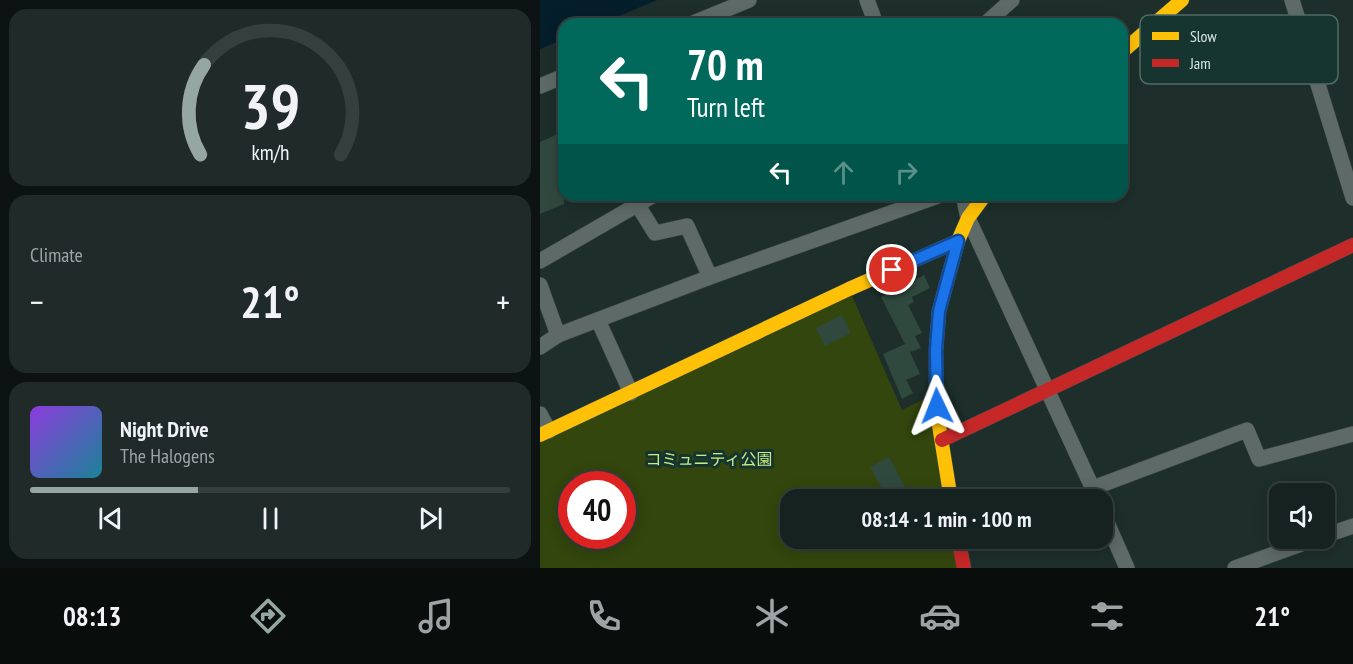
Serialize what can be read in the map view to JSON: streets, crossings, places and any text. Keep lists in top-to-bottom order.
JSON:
{
  "parks": ["コミュニティ公園"],
  "legend": ["Slow", "Jam"],
  "page": {
    "turn": ["70 m", "Turn left"],
    "tile": "Climate",
    "heat": ["−", "21°", "+"],
    "song": ["Night Drive", "The Halogens"],
    "limit": "40",
    "trip": "08:14 · 1 min · 100 m",
    "tabs": ["08:13", "21°"],
    "gauge": ["39", "km/h"]
  }
}
